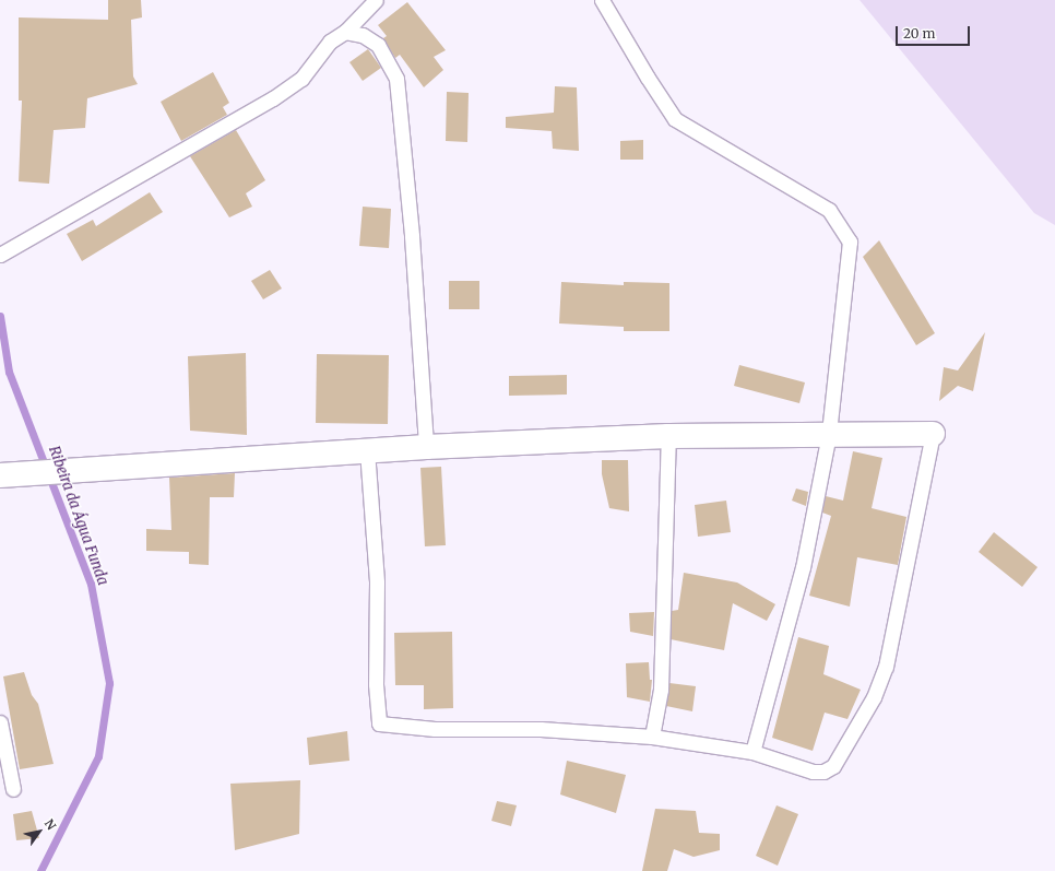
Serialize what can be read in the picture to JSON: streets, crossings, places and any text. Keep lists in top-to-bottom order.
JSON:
{
  "water": ["Ribeira da Água Funda"],
  "scale_bar": "20 m",
  "north": "top right"
}
